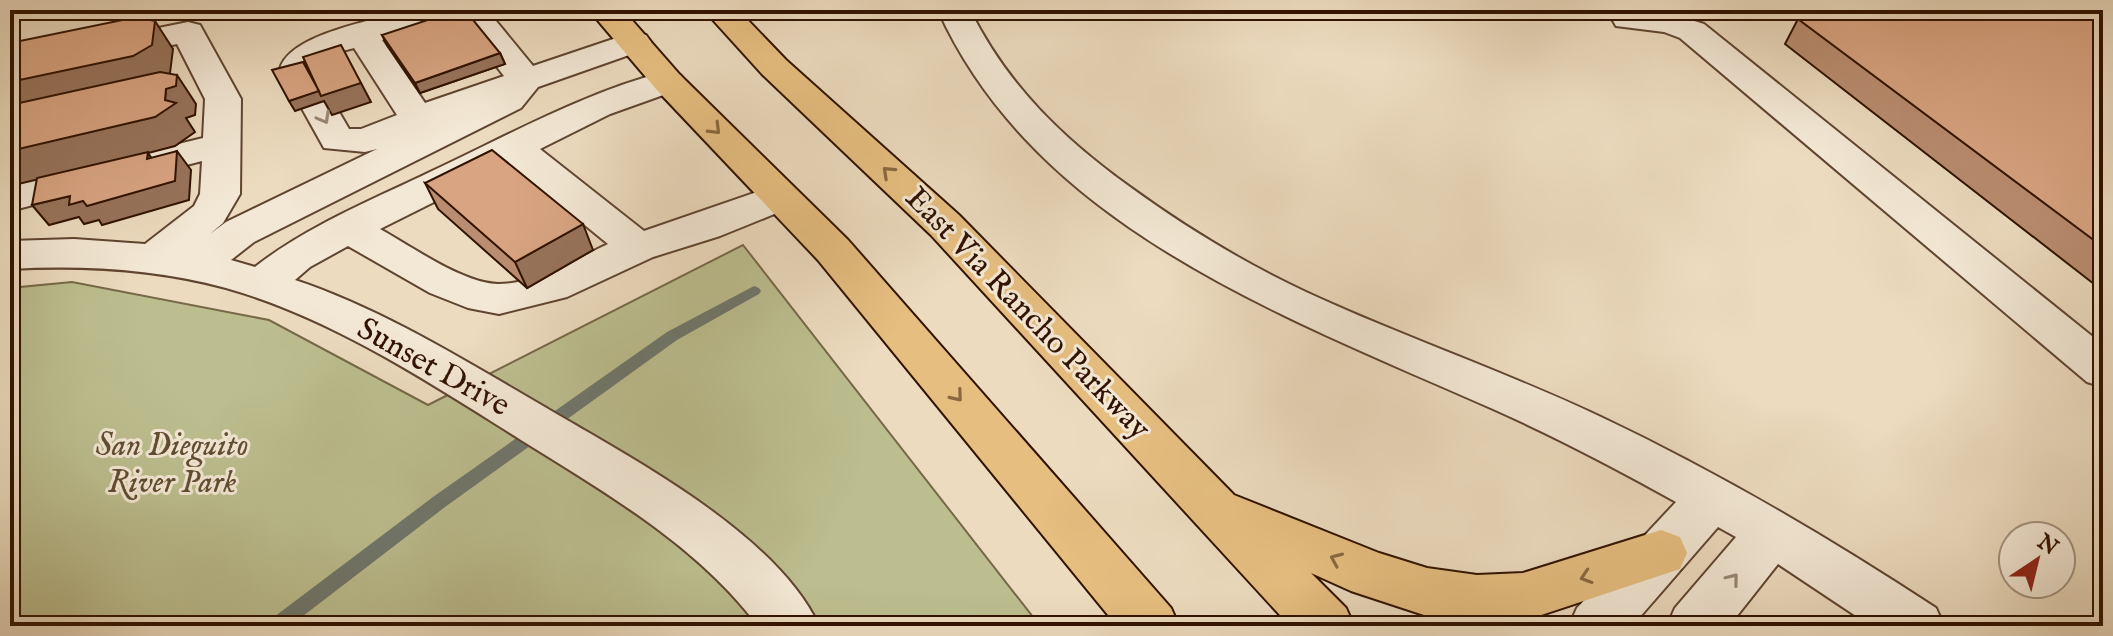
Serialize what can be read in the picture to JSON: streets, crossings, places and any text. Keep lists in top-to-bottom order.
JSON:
{
  "streets": {
    "main road": ["East Via Rancho Parkway"],
    "street": ["Sunset Drive"]
  },
  "parks": ["San Dieguito River Park"],
  "north": "top right"
}
